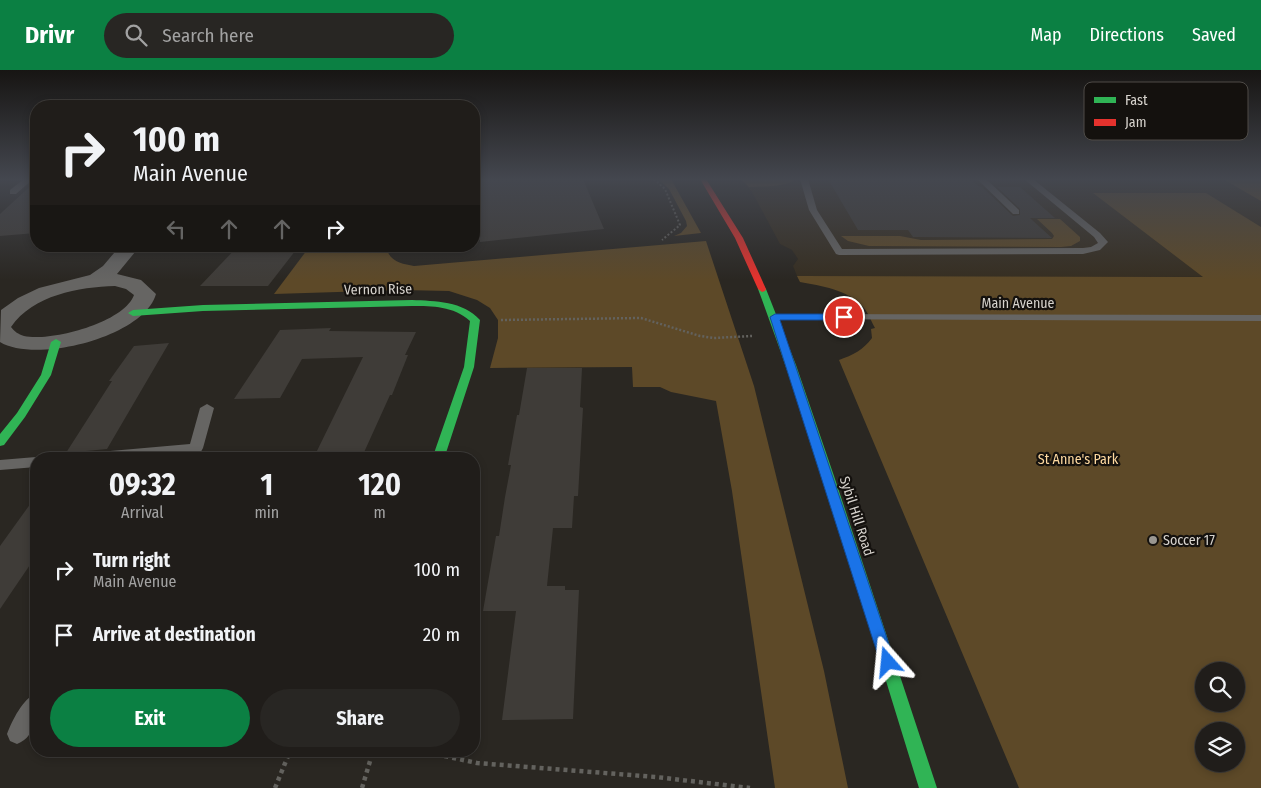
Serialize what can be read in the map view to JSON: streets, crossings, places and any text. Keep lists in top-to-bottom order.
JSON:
{
  "streets": {
    "main road": ["Vernon Rise", "Sybil Hill Road"],
    "lane": ["Main Avenue"]
  },
  "crossings": [
    ["Main Avenue", "Sybil Hill Road"]
  ],
  "parks": ["St Anne's Park"],
  "places": ["Soccer 17"],
  "legend": ["Fast", "Jam"],
  "page": {
    "header": "Drivr",
    "search": "Search here",
    "nav": ["Map", "Directions", "Saved"],
    "turn": ["100 m", "Main Avenue"],
    "eta": [
      "09:32",
      "Arrival",
      "1",
      "min",
      "120",
      "m"
    ],
    "list": [
      {
        "name": "Turn right",
        "note": "Main Avenue",
        "value": "100 m"
      },
      {
        "name": "Arrive at destination",
        "value": "20 m"
      }
    ],
    "buttons": ["Exit", "Share"]
  }
}
